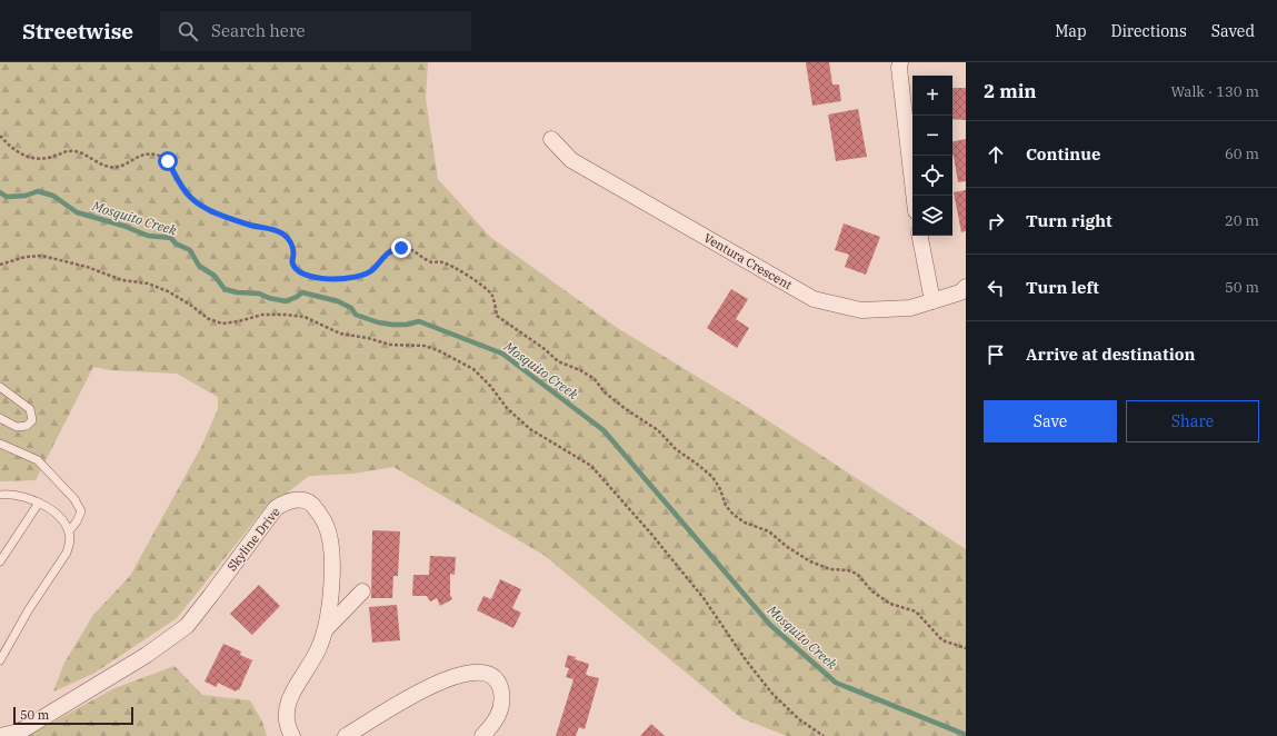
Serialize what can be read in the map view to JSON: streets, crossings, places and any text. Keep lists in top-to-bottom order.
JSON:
{
  "streets": {
    "street": ["Ventura Crescent", "Skyline Drive"]
  },
  "water": ["Mosquito Creek"],
  "scale_bar": "50 m",
  "page": {
    "header": "Streetwise",
    "search": "Search here",
    "nav": ["Map", "Directions", "Saved"],
    "heading": ["2 min", "Walk · 130 m"],
    "map_buttons": ["+", "−"],
    "list": [
      ["Continue", "60 m"],
      ["Turn right", "20 m"],
      ["Turn left", "50 m"],
      "Arrive at destination"
    ],
    "buttons": ["Save", "Share"],
    "scale": "50 m"
  }
}
